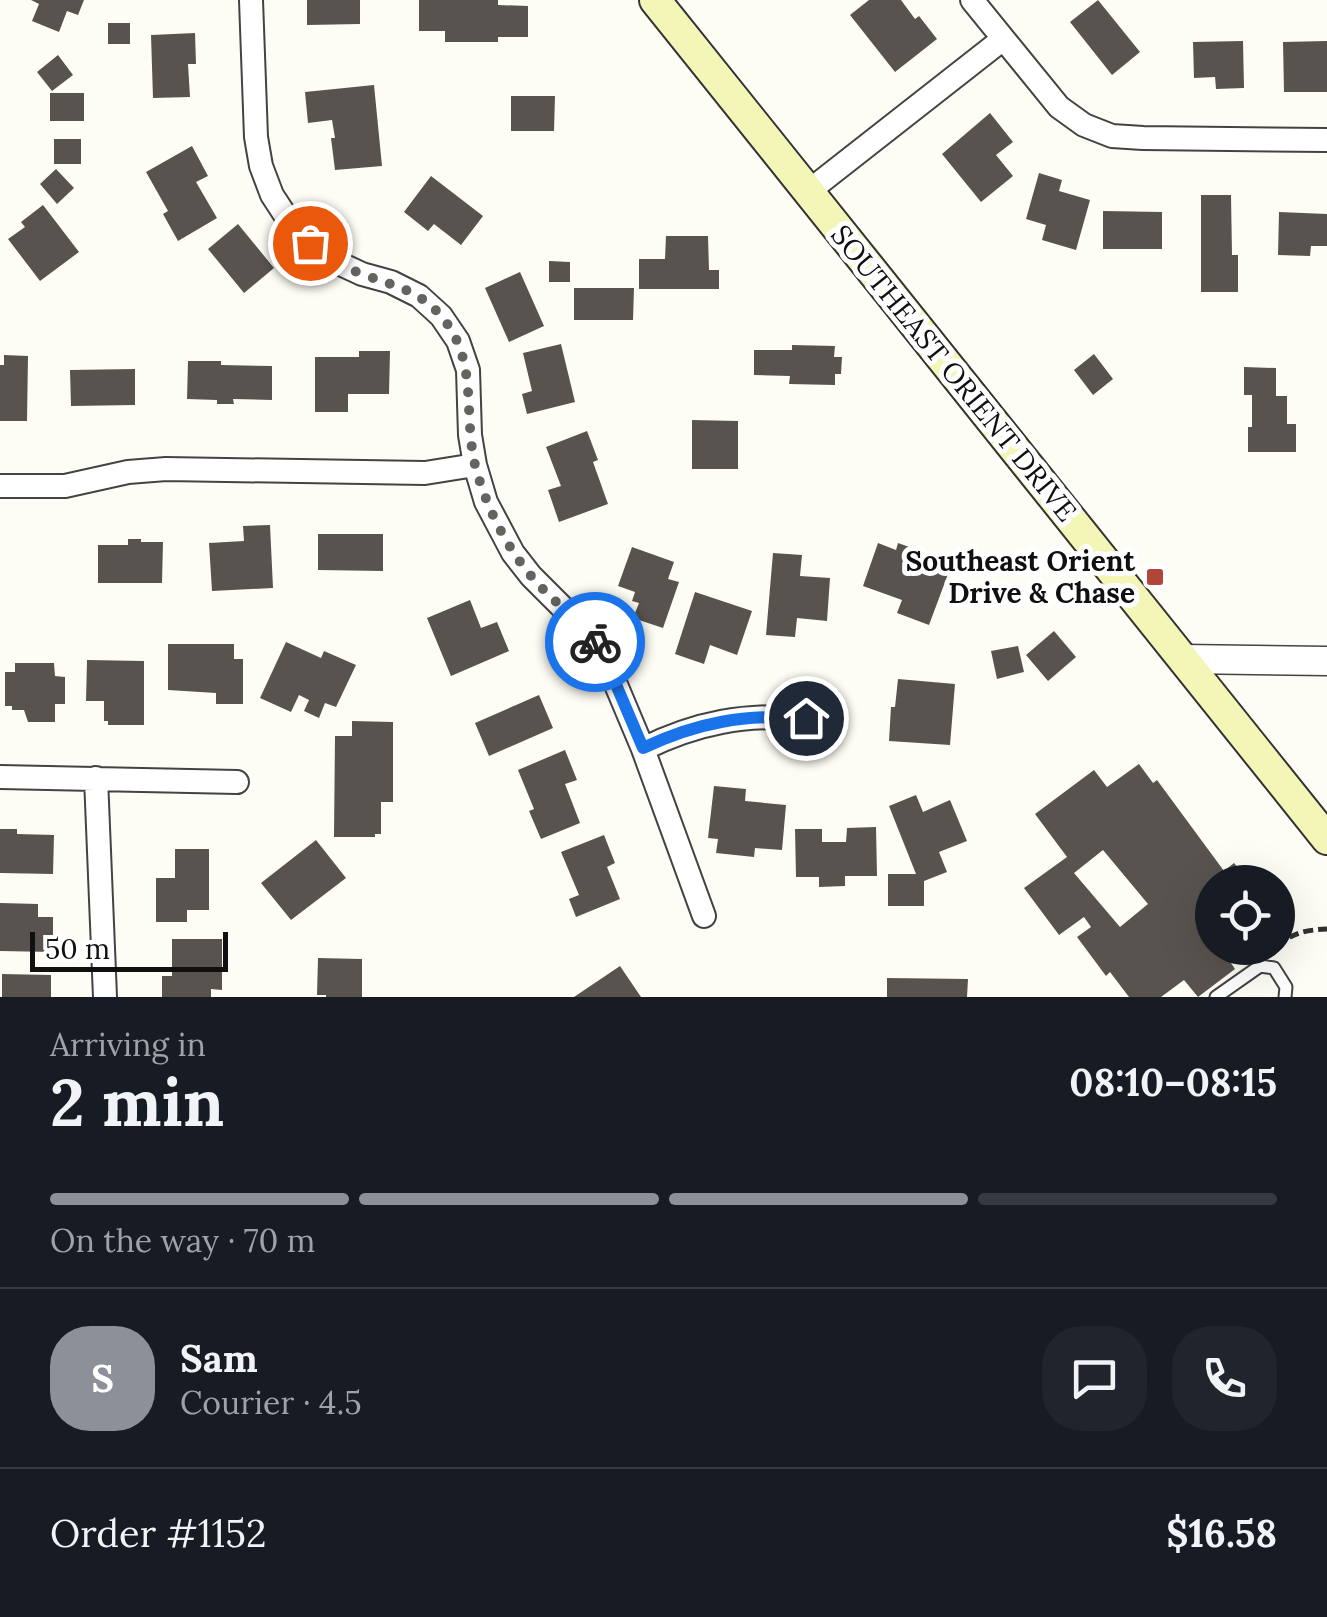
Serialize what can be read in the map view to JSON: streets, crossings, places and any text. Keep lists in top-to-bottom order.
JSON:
{
  "streets": {
    "main road": ["SOUTHEAST ORIENT DRIVE"]
  },
  "places": {
    "transit": ["Southeast Orient Drive & Chase"]
  },
  "scale_bar": "50 m",
  "page": {
    "scale": "50 m",
    "heading": ["2 min", "Arriving in", "08:10–08:15"],
    "panel": [
      "Sam",
      "Courier · 4.5",
      "Order #1152",
      "$16.58"
    ],
    "bar": "On the way · 70 m",
    "round": "S"
  }
}
